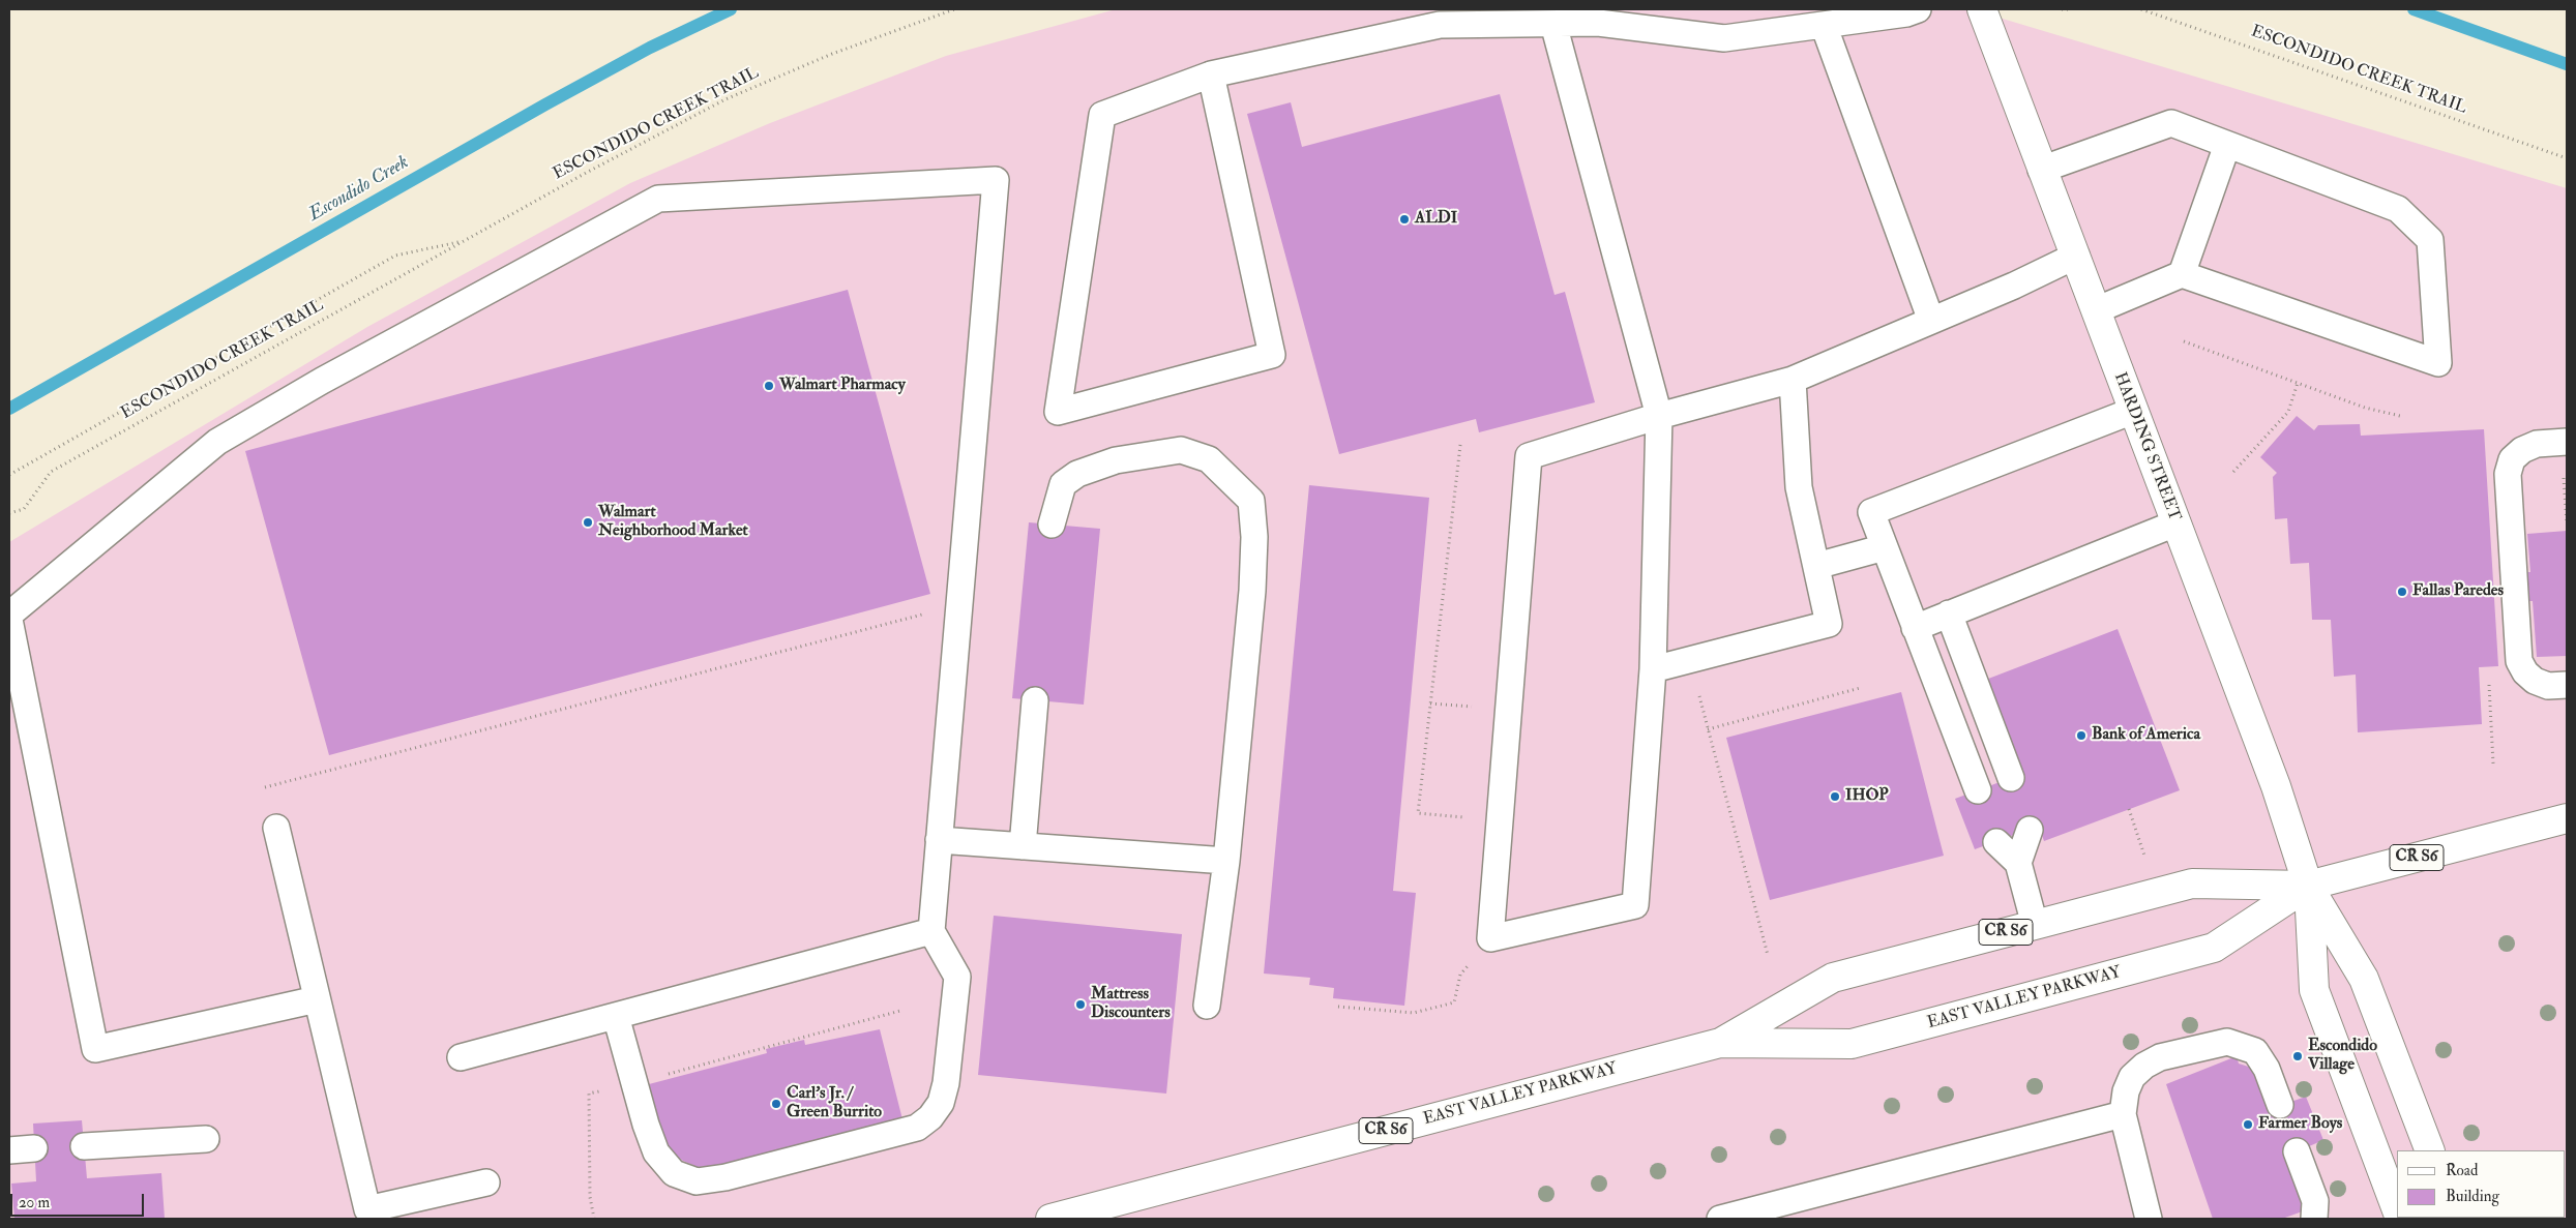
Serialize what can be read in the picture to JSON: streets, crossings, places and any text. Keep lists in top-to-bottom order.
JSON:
{
  "streets": {
    "main road": ["HARDING STREET", "CR S6", "EAST VALLEY PARKWAY"],
    "path": ["ESCONDIDO CREEK TRAIL"]
  },
  "crossings": [
    ["HARDING STREET", "EAST VALLEY PARKWAY"]
  ],
  "water": ["Escondido Creek"],
  "places": [
    "ALDI",
    "Walmart Pharmacy",
    "Walmart Neighborhood Market",
    "Fallas Paredes",
    "Bank of America",
    "IHOP",
    "Mattress Discounters",
    "Escondido Village",
    "Carl's Jr. / Green Burrito",
    "Farmer Boys"
  ],
  "legend": ["Road", "Building"],
  "scale_bar": "20 m"
}
